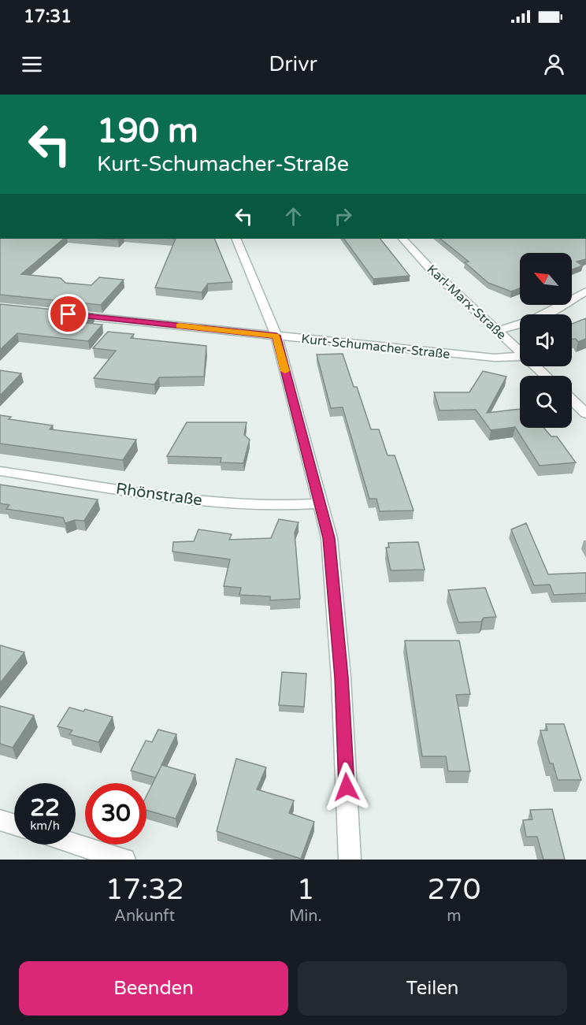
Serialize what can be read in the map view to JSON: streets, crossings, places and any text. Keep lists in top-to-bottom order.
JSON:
{
  "streets": {
    "street": ["Karl-Marx-Straße", "Kurt-Schumacher-Straße", "Rhönstraße"]
  },
  "north": "top left",
  "page": {
    "status": "17:31",
    "header": "Drivr",
    "turn": ["190 m", "Kurt-Schumacher-Straße"],
    "speed": "22 km/h",
    "limit": "30",
    "eta": [
      "17:32",
      "Ankunft",
      "1",
      "Min.",
      "270",
      "m"
    ],
    "buttons": ["Beenden", "Teilen"]
  }
}
